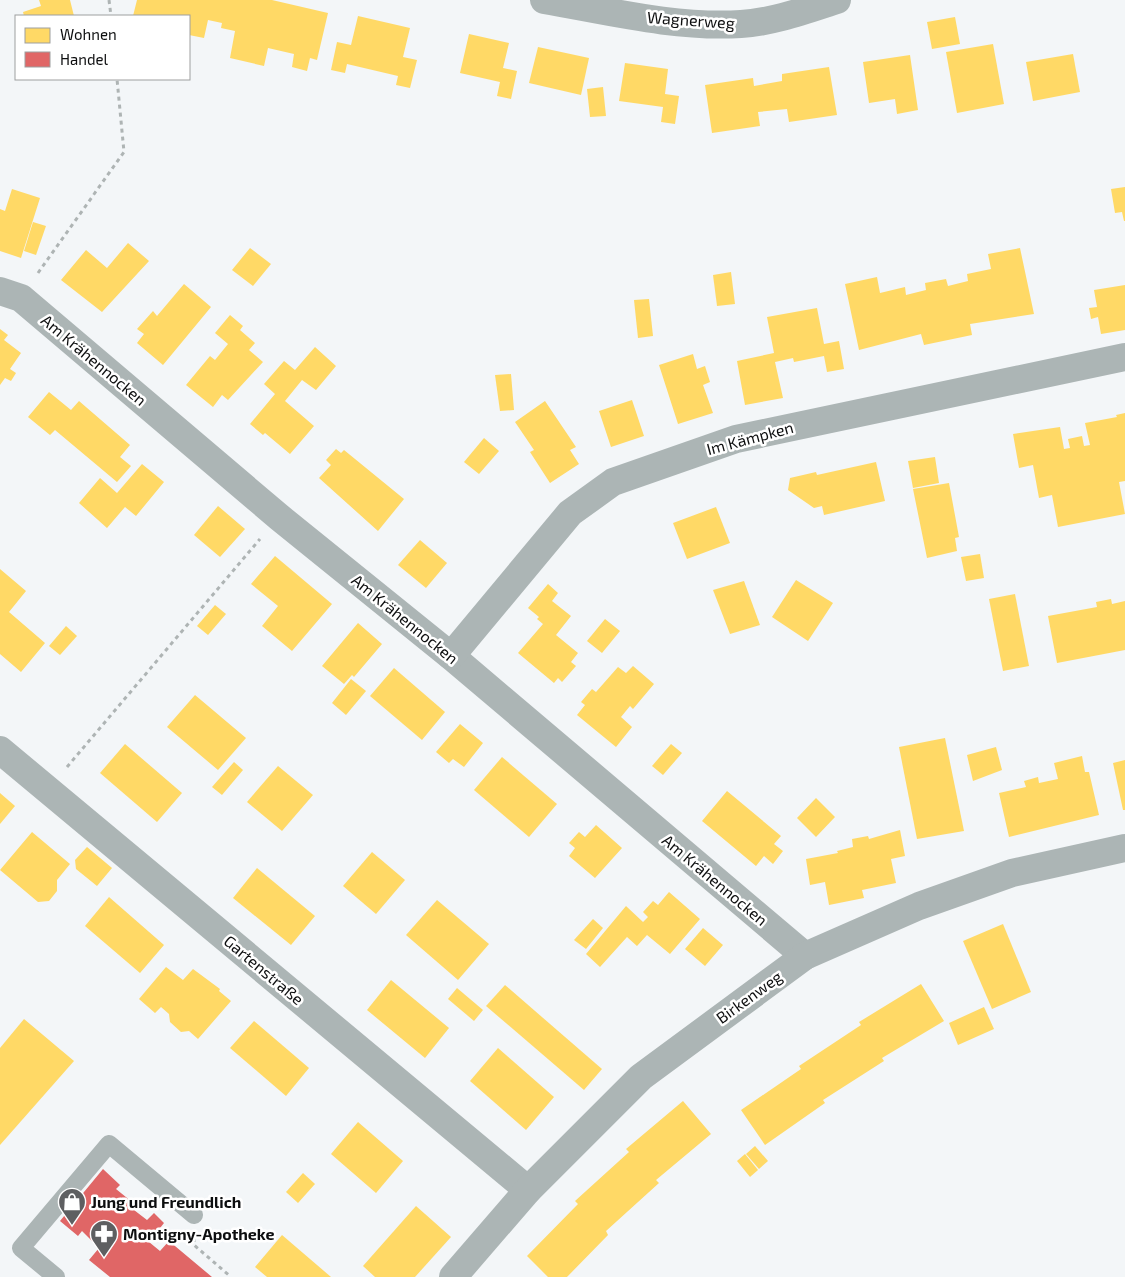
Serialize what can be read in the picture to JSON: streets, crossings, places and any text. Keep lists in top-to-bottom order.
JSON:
{
  "streets": {
    "street": [
      "Wagnerweg",
      "Am Krähennocken",
      "Im Kämpken",
      "Gartenstraße",
      "Birkenweg"
    ]
  },
  "crossings": [
    ["Am Krähennocken", "Im Kämpken"],
    ["Am Krähennocken", "Birkenweg"],
    ["Gartenstraße", "Birkenweg"]
  ],
  "places": {
    "shop": ["Jung und Freundlich"],
    "pharmacy": ["Montigny-Apotheke"]
  },
  "legend": ["Wohnen", "Handel"]
}
